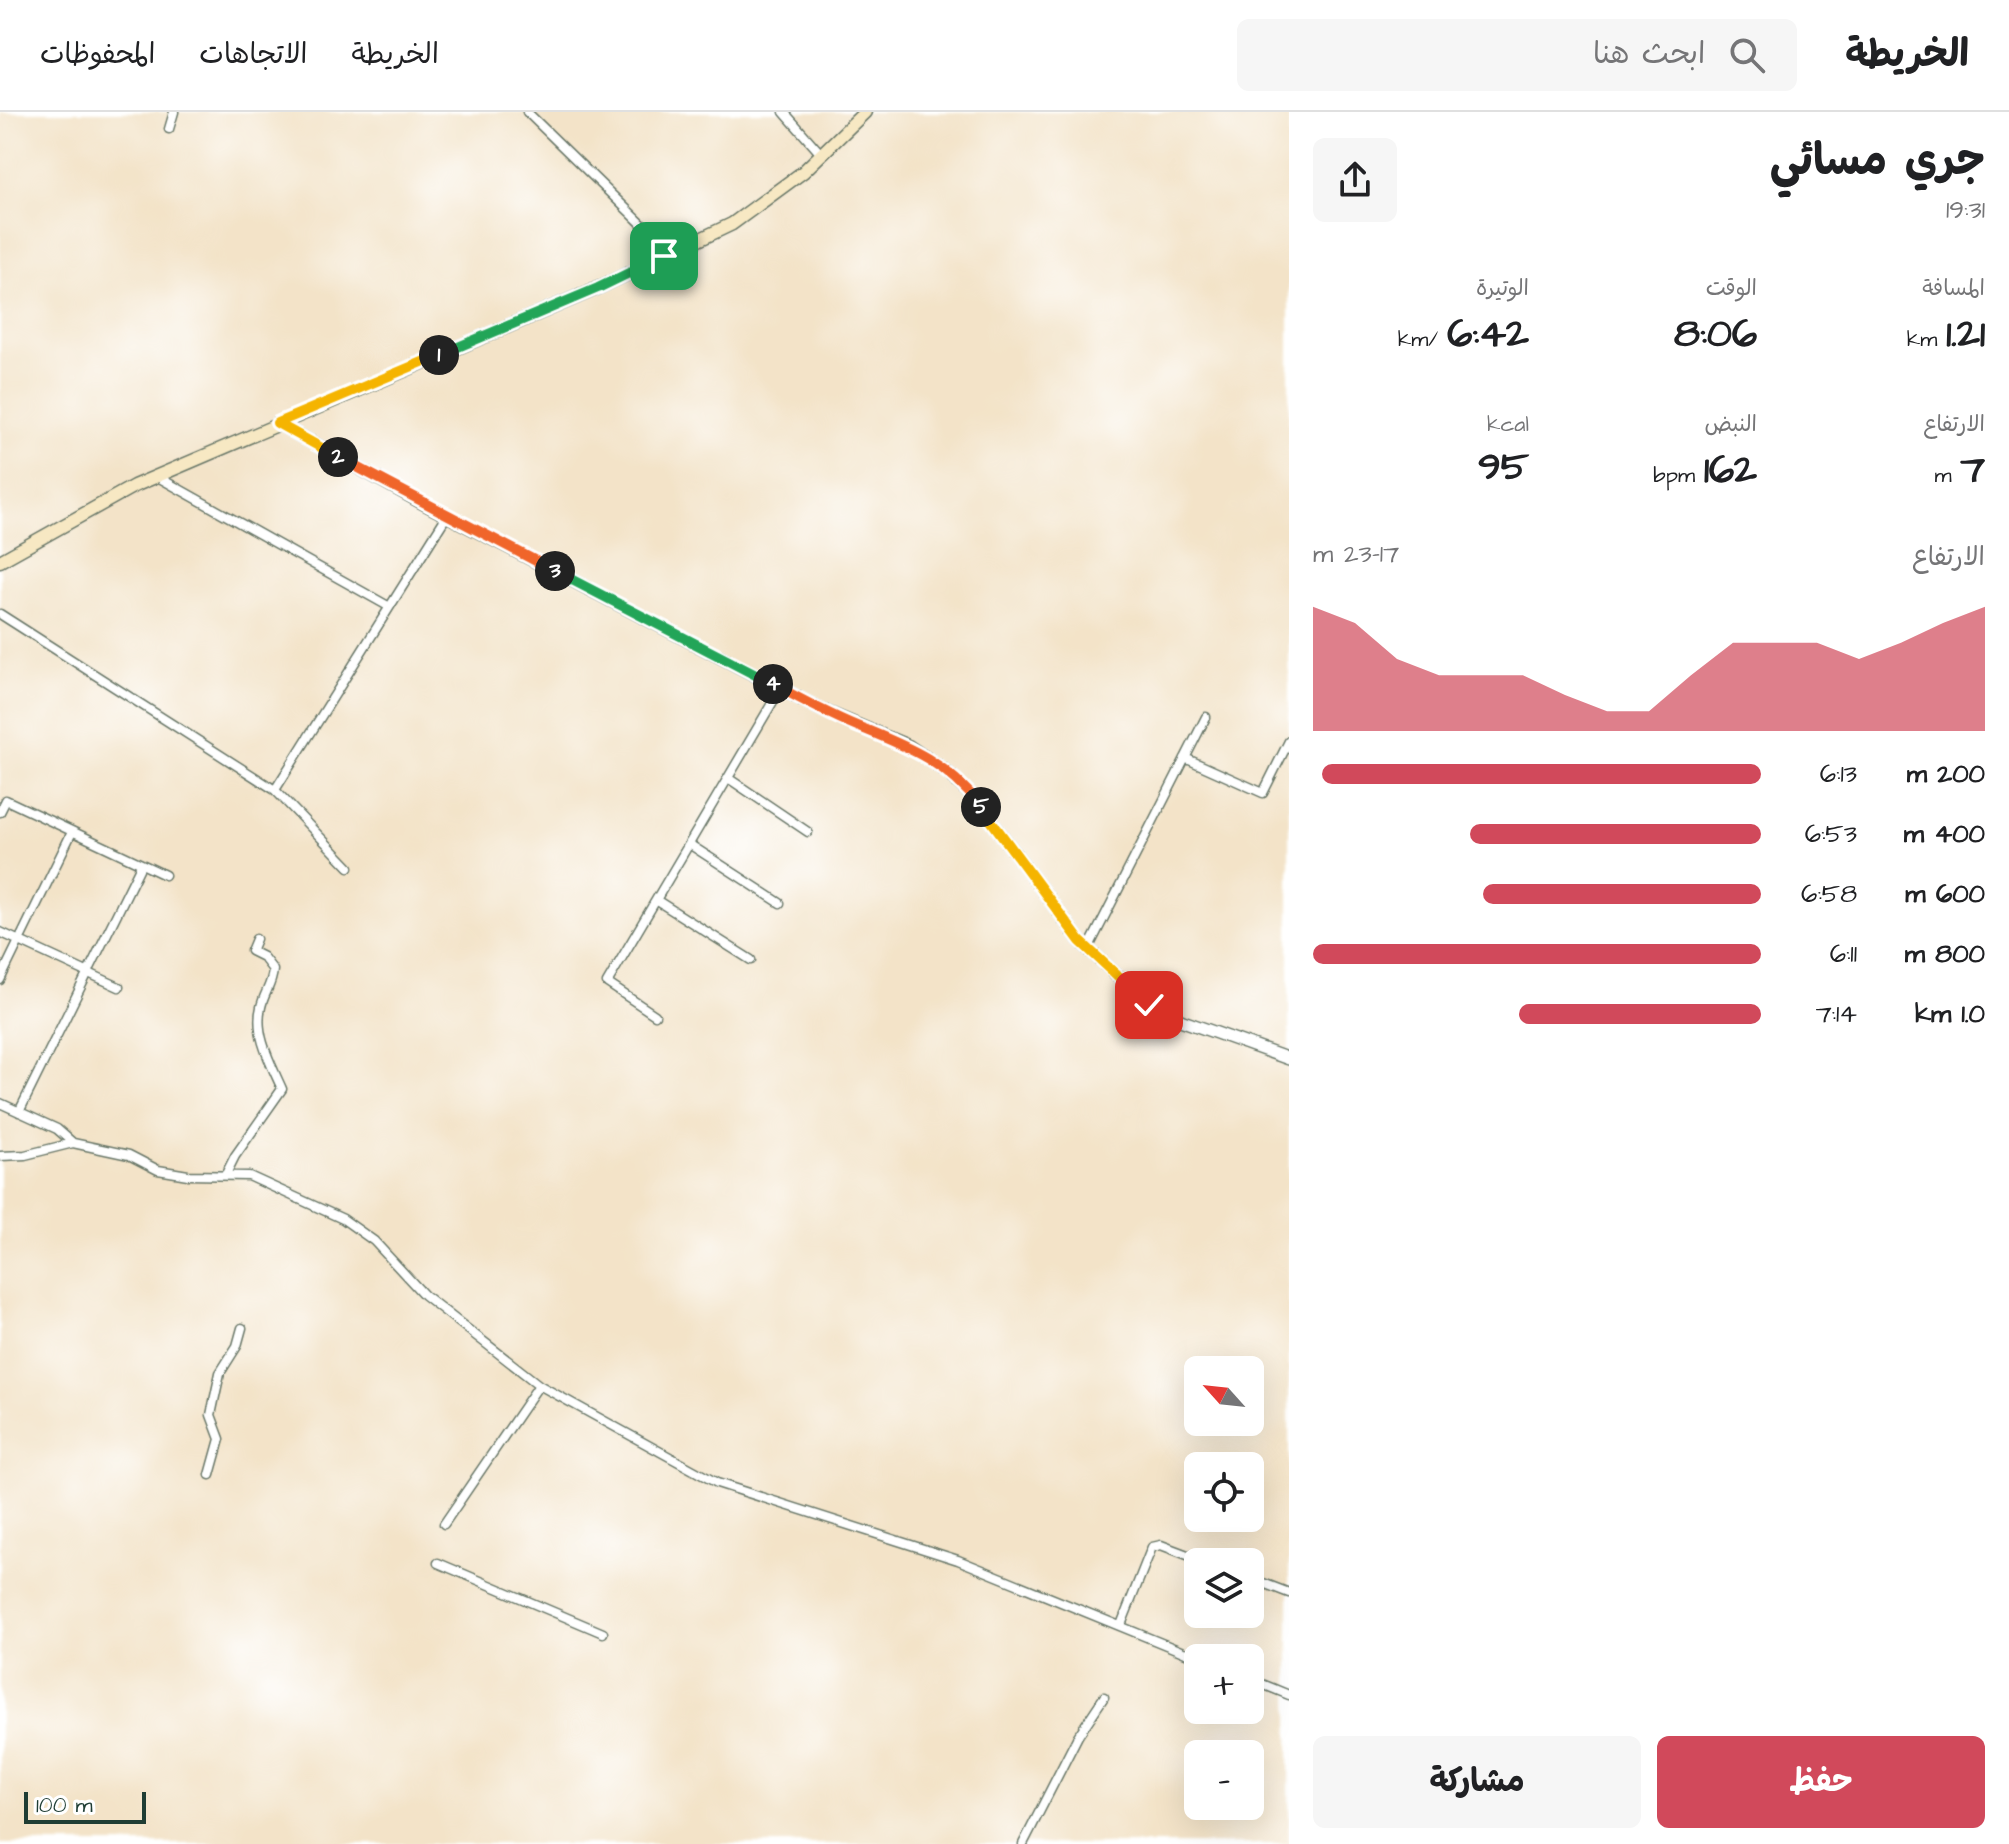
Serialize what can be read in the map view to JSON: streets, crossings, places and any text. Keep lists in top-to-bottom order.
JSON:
{
  "scale_bar": "100 m",
  "north": "top left",
  "page": {
    "header": "الخريطة",
    "search": "ابحث هنا",
    "nav": ["الخريطة", "الاتجاهات", "المحفوظات"],
    "heading": ["جري مسائي", "19:31"],
    "stats": [
      ["المسافة", "1.21 km"],
      ["الوقت", "8:06"],
      ["الوتيرة", "6:42 /km"],
      ["الارتفاع", "7 m"],
      ["النبض", "162 bpm"],
      ["kcal", "95"]
    ],
    "pins": [
      "1",
      "2",
      "3",
      "4",
      "5"
    ],
    "chart": ["الارتفاع", "17–23 m"],
    "list": [
      {
        "name": "200 m",
        "note": "6:13"
      },
      {
        "name": "400 m",
        "note": "6:53"
      },
      {
        "name": "600 m",
        "note": "6:58"
      },
      {
        "name": "800 m",
        "note": "6:11"
      },
      {
        "name": "1.0 km",
        "note": "7:14"
      }
    ],
    "map_buttons": ["+", "−"],
    "buttons": ["حفظ", "مشاركة"],
    "scale": "100 m"
  }
}
